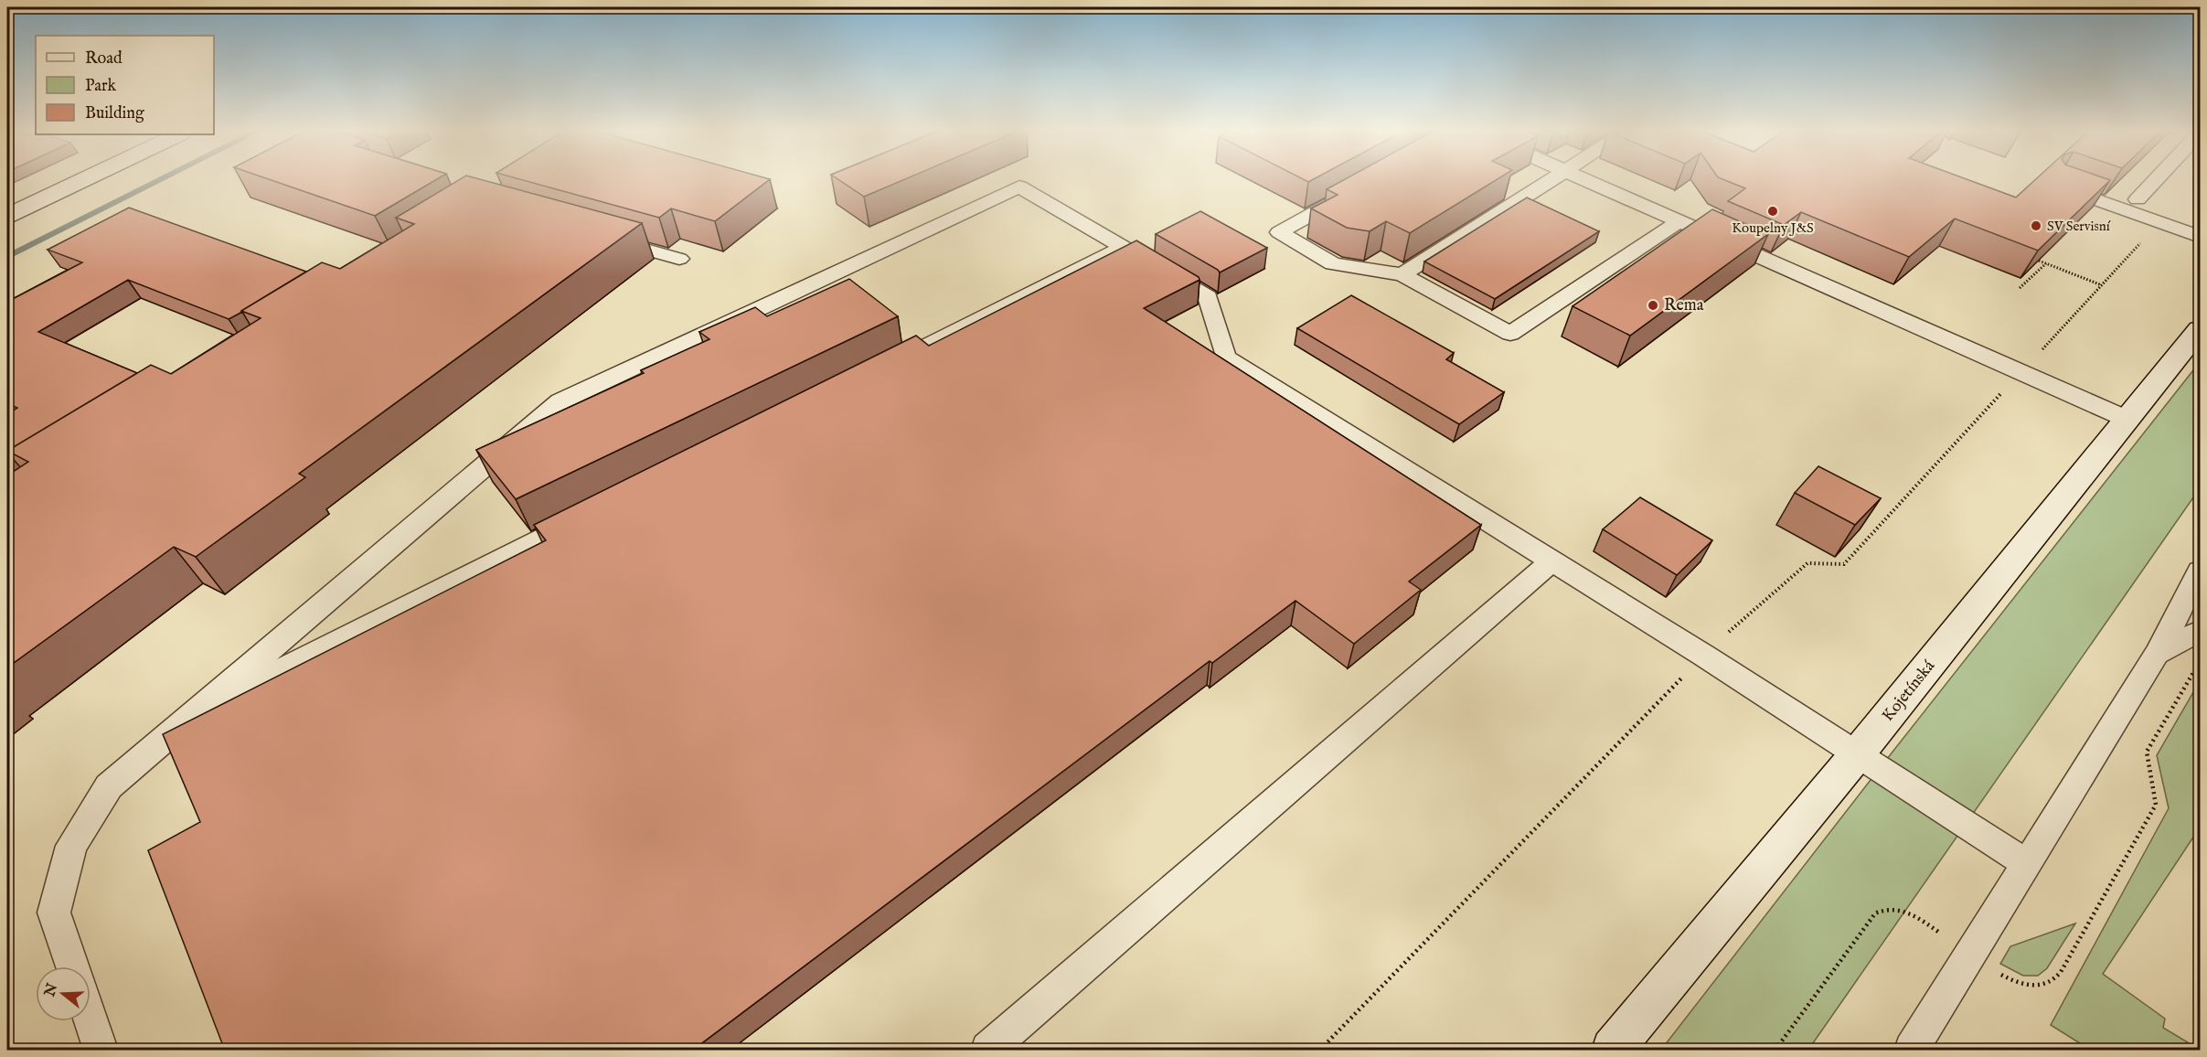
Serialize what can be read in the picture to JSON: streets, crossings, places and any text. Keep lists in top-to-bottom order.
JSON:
{
  "streets": {
    "main road": ["Kojetínská"]
  },
  "places": ["Koupelny J&S", "SV Servisní", "Rema"],
  "legend": ["Road", "Park", "Building"],
  "north": "left"
}
